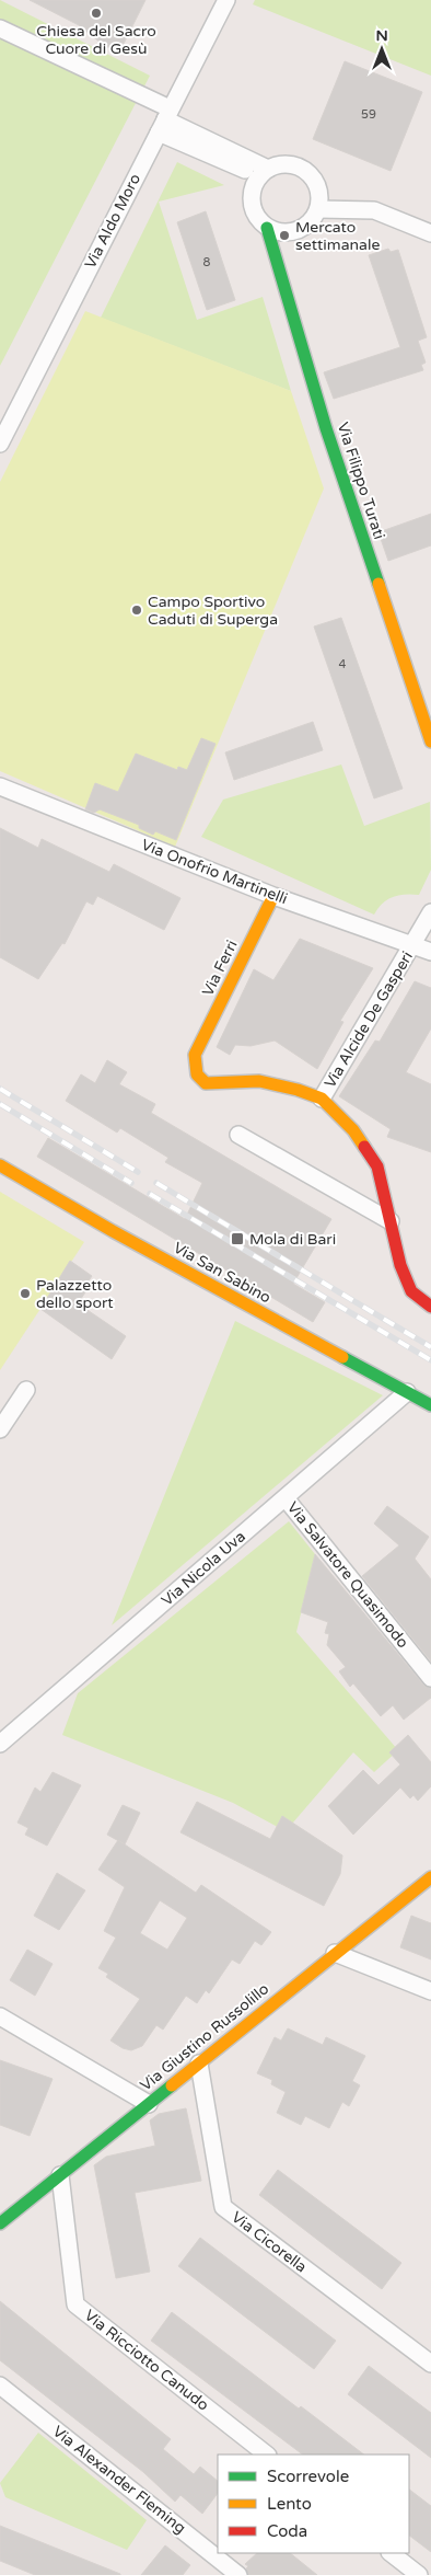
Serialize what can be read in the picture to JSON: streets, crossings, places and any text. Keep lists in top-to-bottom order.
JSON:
{
  "streets": {
    "street": [
      "Via Aldo Moro",
      "Via Filippo Turati",
      "Via Onofrio Martinelli",
      "Via Ferri",
      "Via Alcide De Gasperi",
      "Via San Sabino",
      "Via Nicola Uva",
      "Via Salvatore Quasimodo",
      "Via Giustino Russolillo",
      "Via Cicorella",
      "Via Ricciotto Canudo",
      "Via Alexander Fleming"
    ]
  },
  "crossings": [
    ["Via Onofrio Martinelli", "Via Ferri"],
    ["Via Onofrio Martinelli", "Via Alcide De Gasperi"],
    ["Via Ferri", "Via Alcide De Gasperi"],
    ["Via San Sabino", "Via Nicola Uva"],
    ["Via Nicola Uva", "Via Salvatore Quasimodo"],
    ["Via Giustino Russolillo", "Via Cicorella"],
    ["Via Giustino Russolillo", "Via Ricciotto Canudo"]
  ],
  "places": {
    "other": [
      "Chiesa del Sacro Cuore di Gesù",
      "Mercato settimanale",
      "Campo Sportivo Caduti di Superga",
      "Palazzetto dello sport"
    ],
    "transit": ["Mola di Bari"]
  },
  "house_numbers": ["59", "8", "4"],
  "legend": ["Scorrevole", "Lento", "Coda"],
  "north": "top"
}
